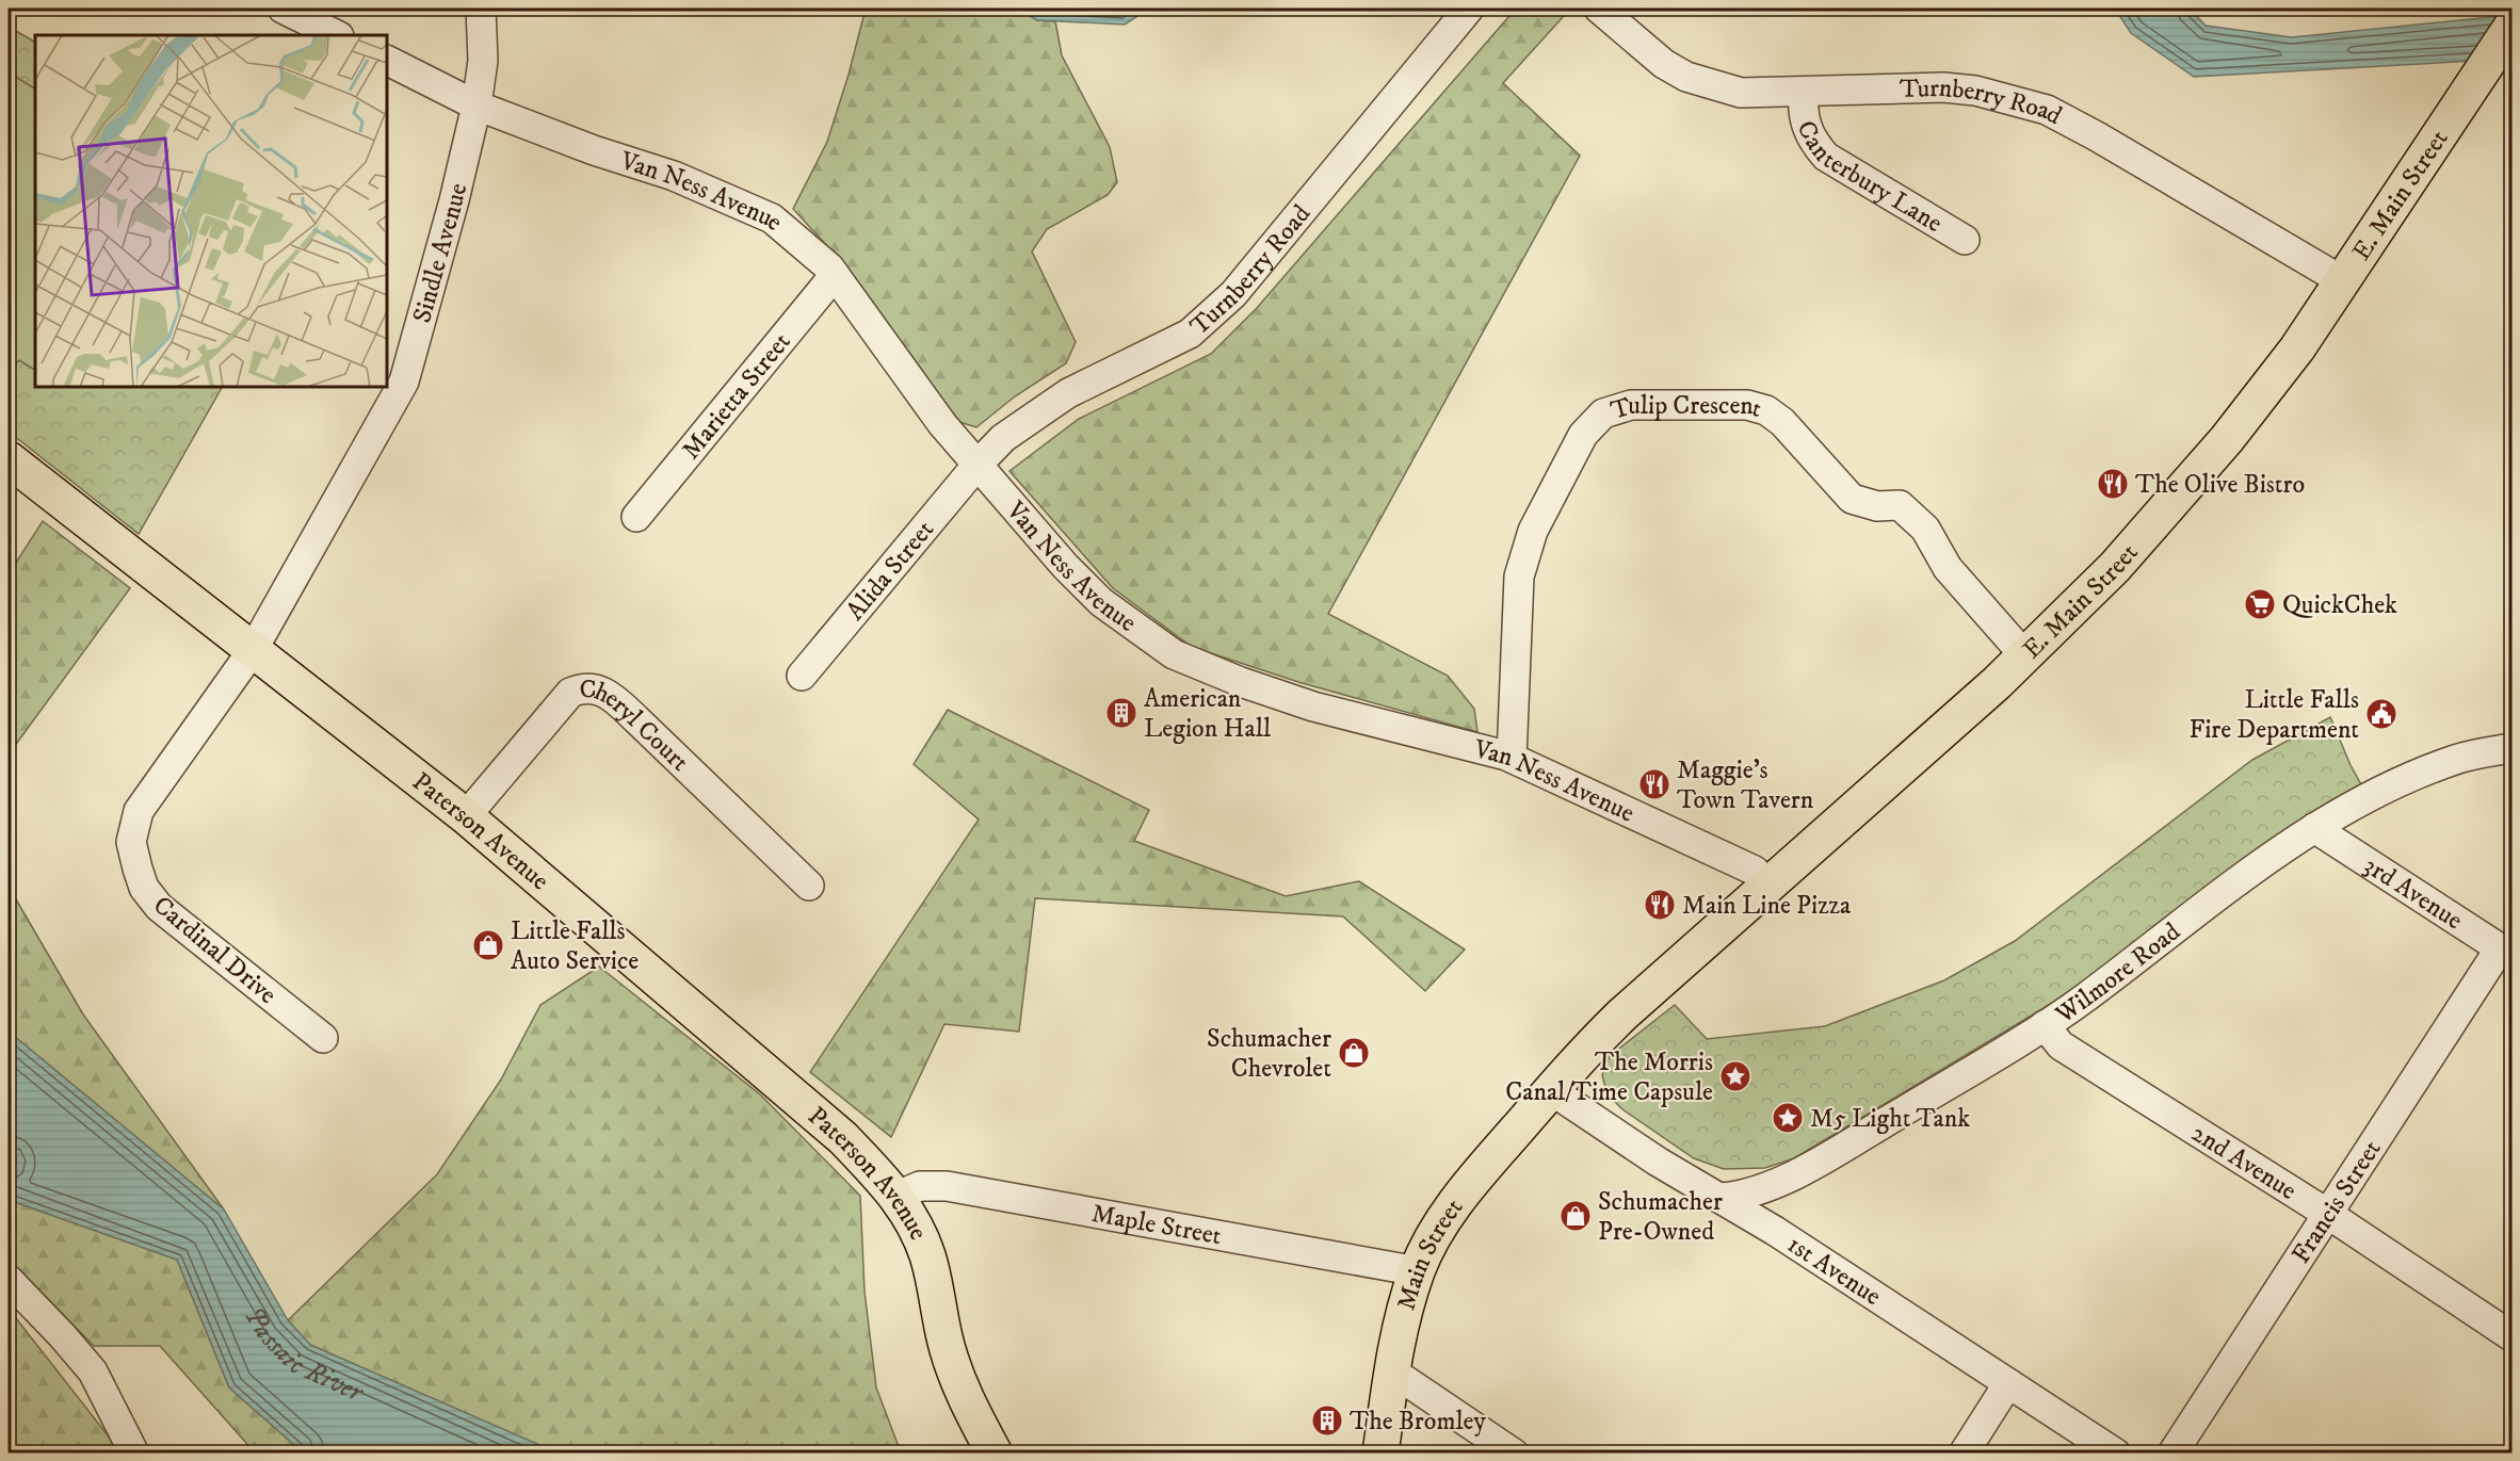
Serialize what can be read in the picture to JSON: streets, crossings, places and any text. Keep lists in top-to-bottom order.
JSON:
{
  "streets": {
    "main road": ["E. Main Street", "Paterson Avenue", "Main Street"],
    "street": [
      "Turnberry Road",
      "Canterbury Lane",
      "Van Ness Avenue",
      "Sindle Avenue",
      "Marietta Street",
      "Tulip Crescent",
      "Alida Street",
      "Cheryl Court",
      "3rd Avenue",
      "Cardinal Drive",
      "Wilmore Road",
      "2nd Avenue",
      "Francis Street",
      "Maple Street",
      "1st Avenue"
    ]
  },
  "crossings": [
    ["Turnberry Road", "Canterbury Lane"],
    ["Turnberry Road", "Van Ness Avenue"],
    ["Turnberry Road", "E. Main Street"],
    ["Turnberry Road", "Alida Street"],
    ["Van Ness Avenue", "E. Main Street"],
    ["Van Ness Avenue", "Sindle Avenue"],
    ["Van Ness Avenue", "Marietta Street"],
    ["Van Ness Avenue", "Tulip Crescent"],
    ["Van Ness Avenue", "Alida Street"],
    ["E. Main Street", "Tulip Crescent"],
    ["E. Main Street", "Main Street"],
    ["E. Main Street", "1st Avenue"],
    ["Sindle Avenue", "Paterson Avenue"],
    ["Sindle Avenue", "Cardinal Drive"],
    ["Cheryl Court", "Paterson Avenue"],
    ["Paterson Avenue", "Cardinal Drive"],
    ["Paterson Avenue", "Maple Street"],
    ["3rd Avenue", "Wilmore Road"],
    ["3rd Avenue", "Francis Street"],
    ["Wilmore Road", "2nd Avenue"],
    ["Wilmore Road", "1st Avenue"],
    ["2nd Avenue", "Francis Street"],
    ["Maple Street", "Main Street"],
    ["Main Street", "1st Avenue"]
  ],
  "water": ["Passaic River"],
  "places": {
    "restaurant": ["The Olive Bistro", "Maggie's Town Tavern", "Main Line Pizza"],
    "supermarket": ["QuickChek"],
    "building": ["American Legion Hall", "The Bromley"],
    "public building": ["Little Falls Fire Department"],
    "shop": ["Little Falls Auto Service", "Schumacher Chevrolet", "Schumacher Pre-Owned"],
    "place": ["The Morris Canal/Time Capsule", "M5 Light Tank"]
  }
}
